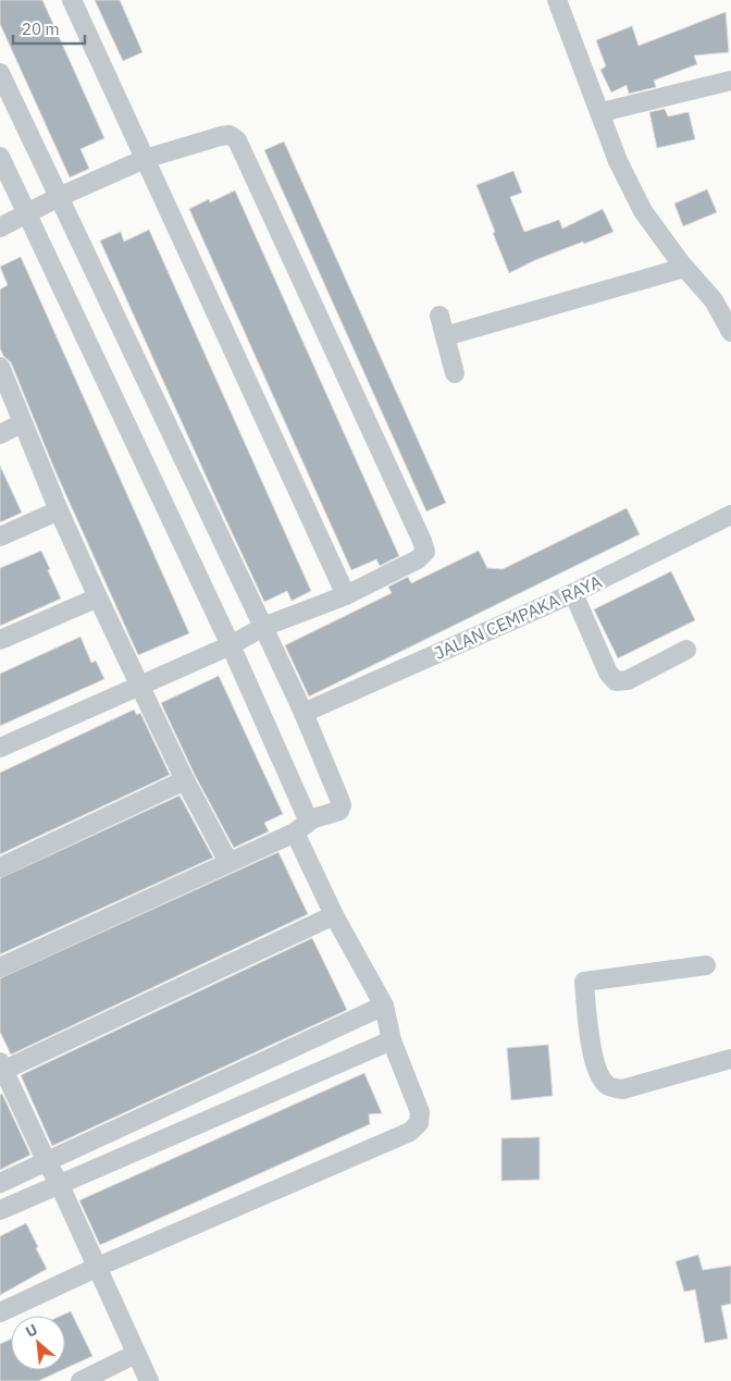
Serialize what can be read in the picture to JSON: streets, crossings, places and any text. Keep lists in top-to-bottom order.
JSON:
{
  "streets": {
    "street": ["JALAN CEMPAKA RAYA"]
  },
  "scale_bar": "20 m",
  "north": "top left"
}
